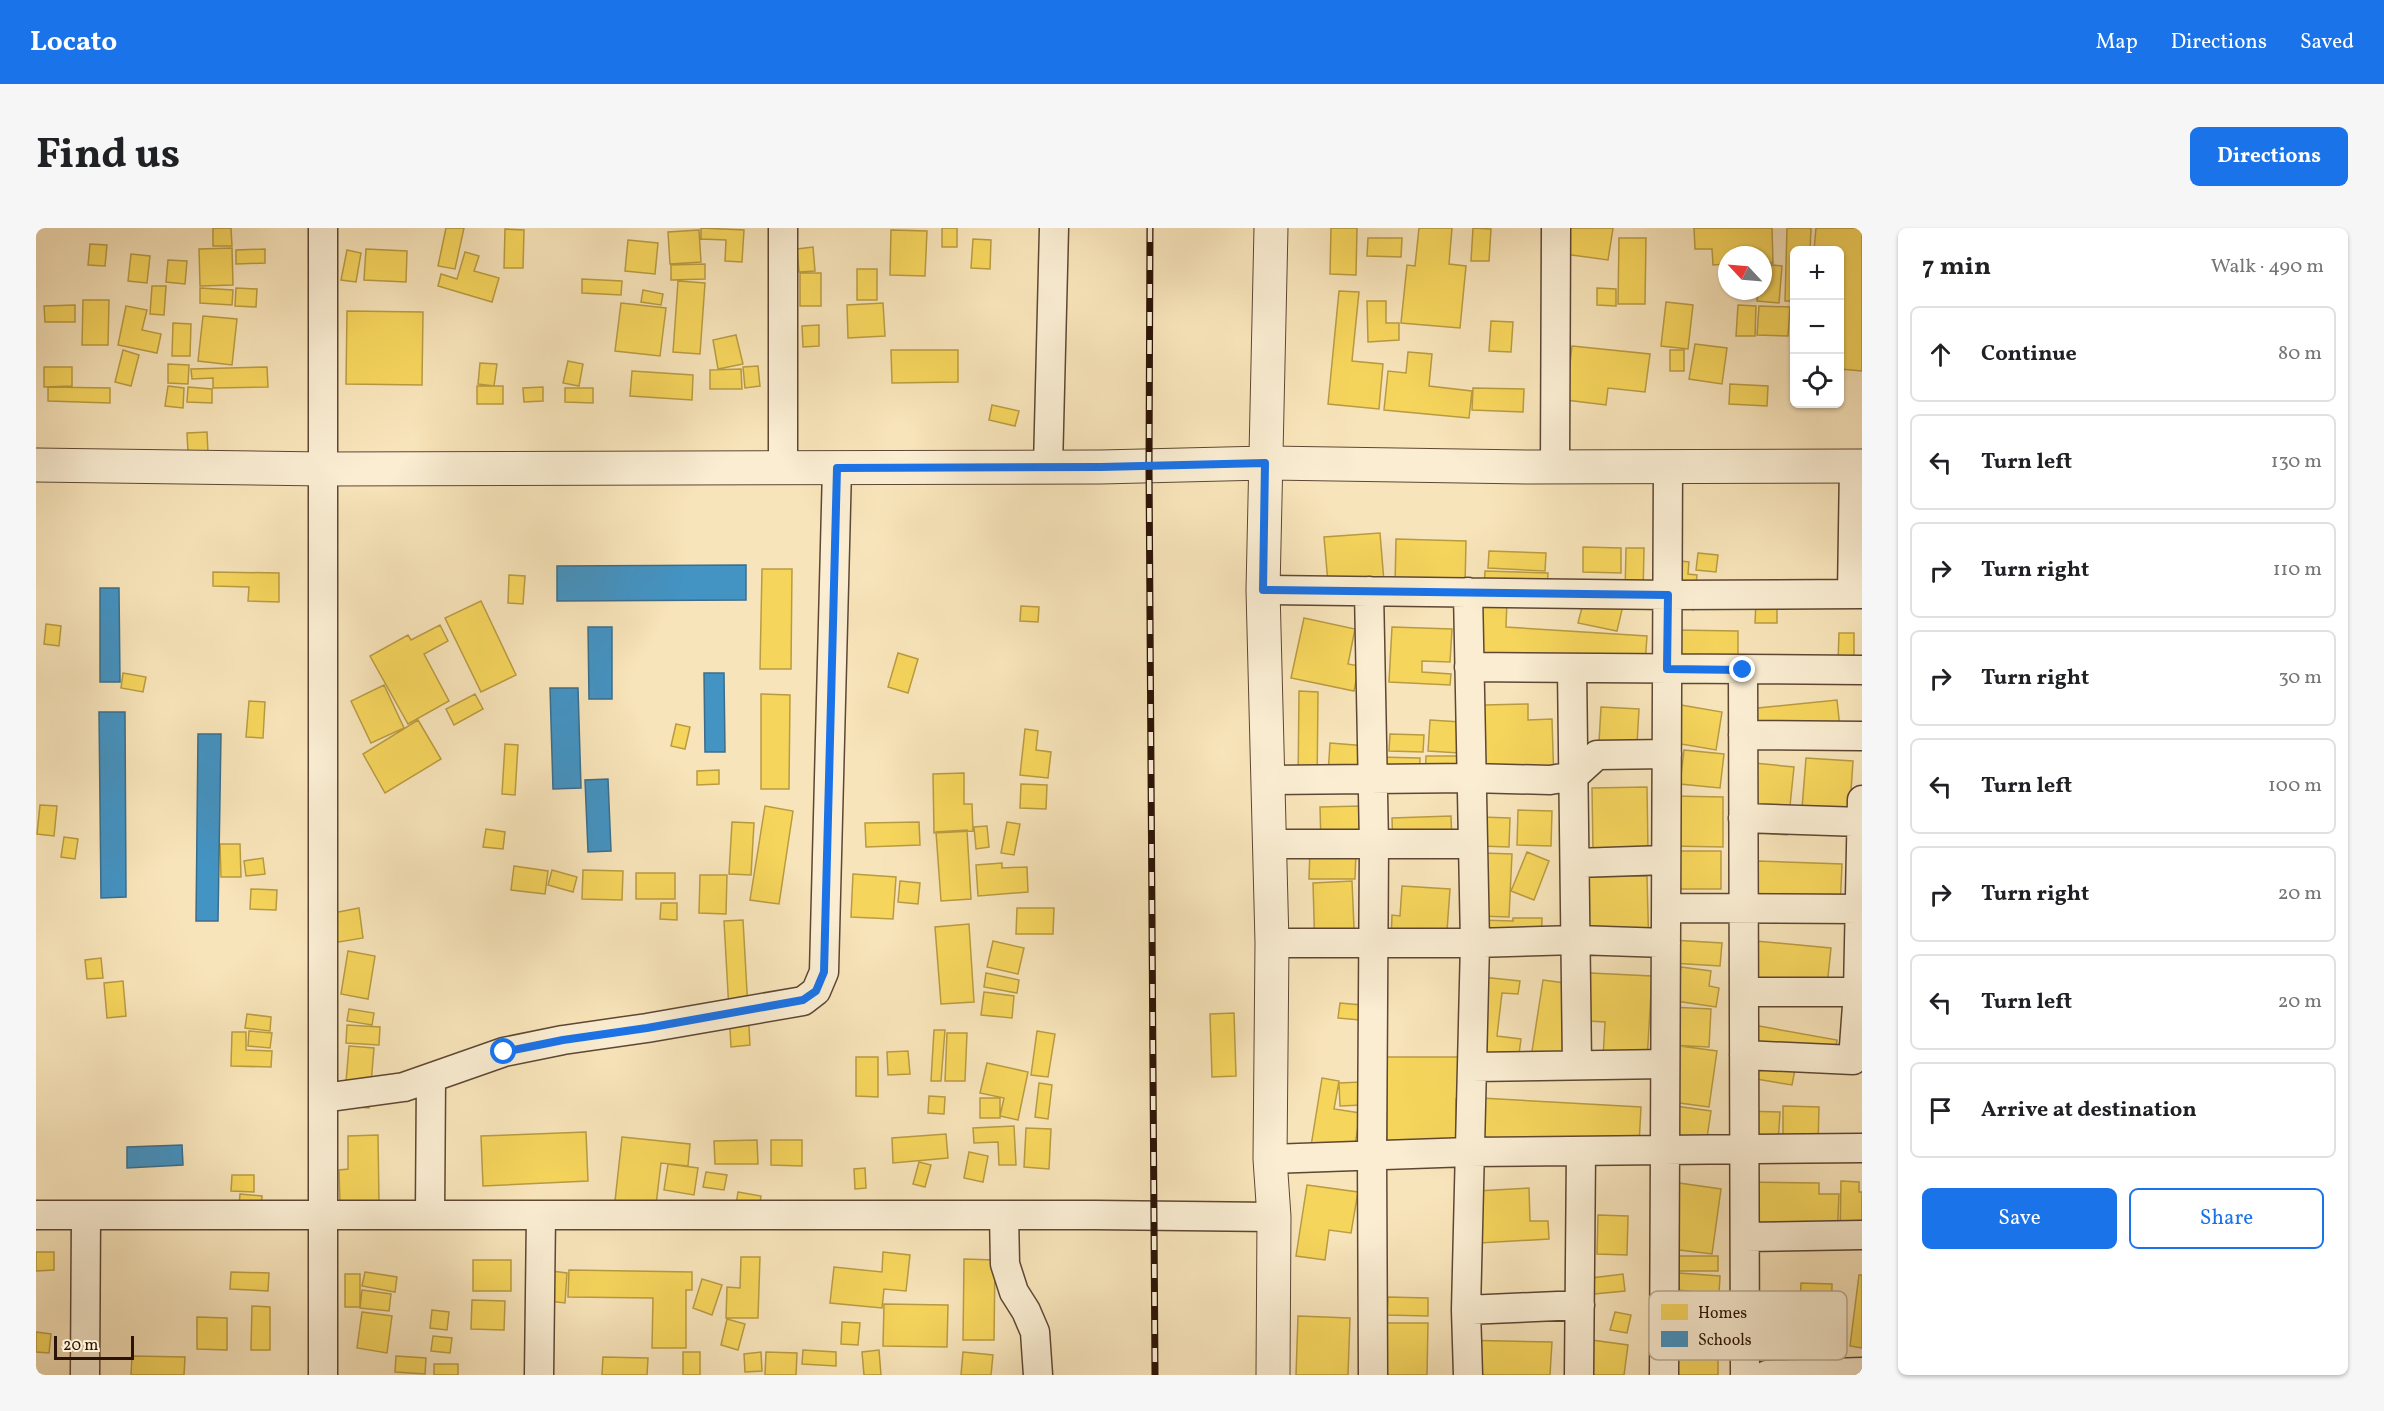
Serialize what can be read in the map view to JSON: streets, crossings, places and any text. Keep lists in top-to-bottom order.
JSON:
{
  "legend": ["Homes", "Schools"],
  "scale_bar": "20 m",
  "north": "top left",
  "page": {
    "header": "Locato",
    "nav": ["Map", "Directions", "Saved"],
    "title": "Find us",
    "buttons": [
      "Directions",
      ["Save", "Share"]
    ],
    "heading": ["7 min", "Walk · 490 m"],
    "map_buttons": ["+", "−"],
    "list": [
      ["Continue", "80 m"],
      ["Turn left", "130 m"],
      ["Turn right", "110 m"],
      ["Turn right", "30 m"],
      ["Turn left", "100 m"],
      ["Turn right", "20 m"],
      ["Turn left", "20 m"],
      "Arrive at destination"
    ],
    "scale": "20 m"
  }
}
